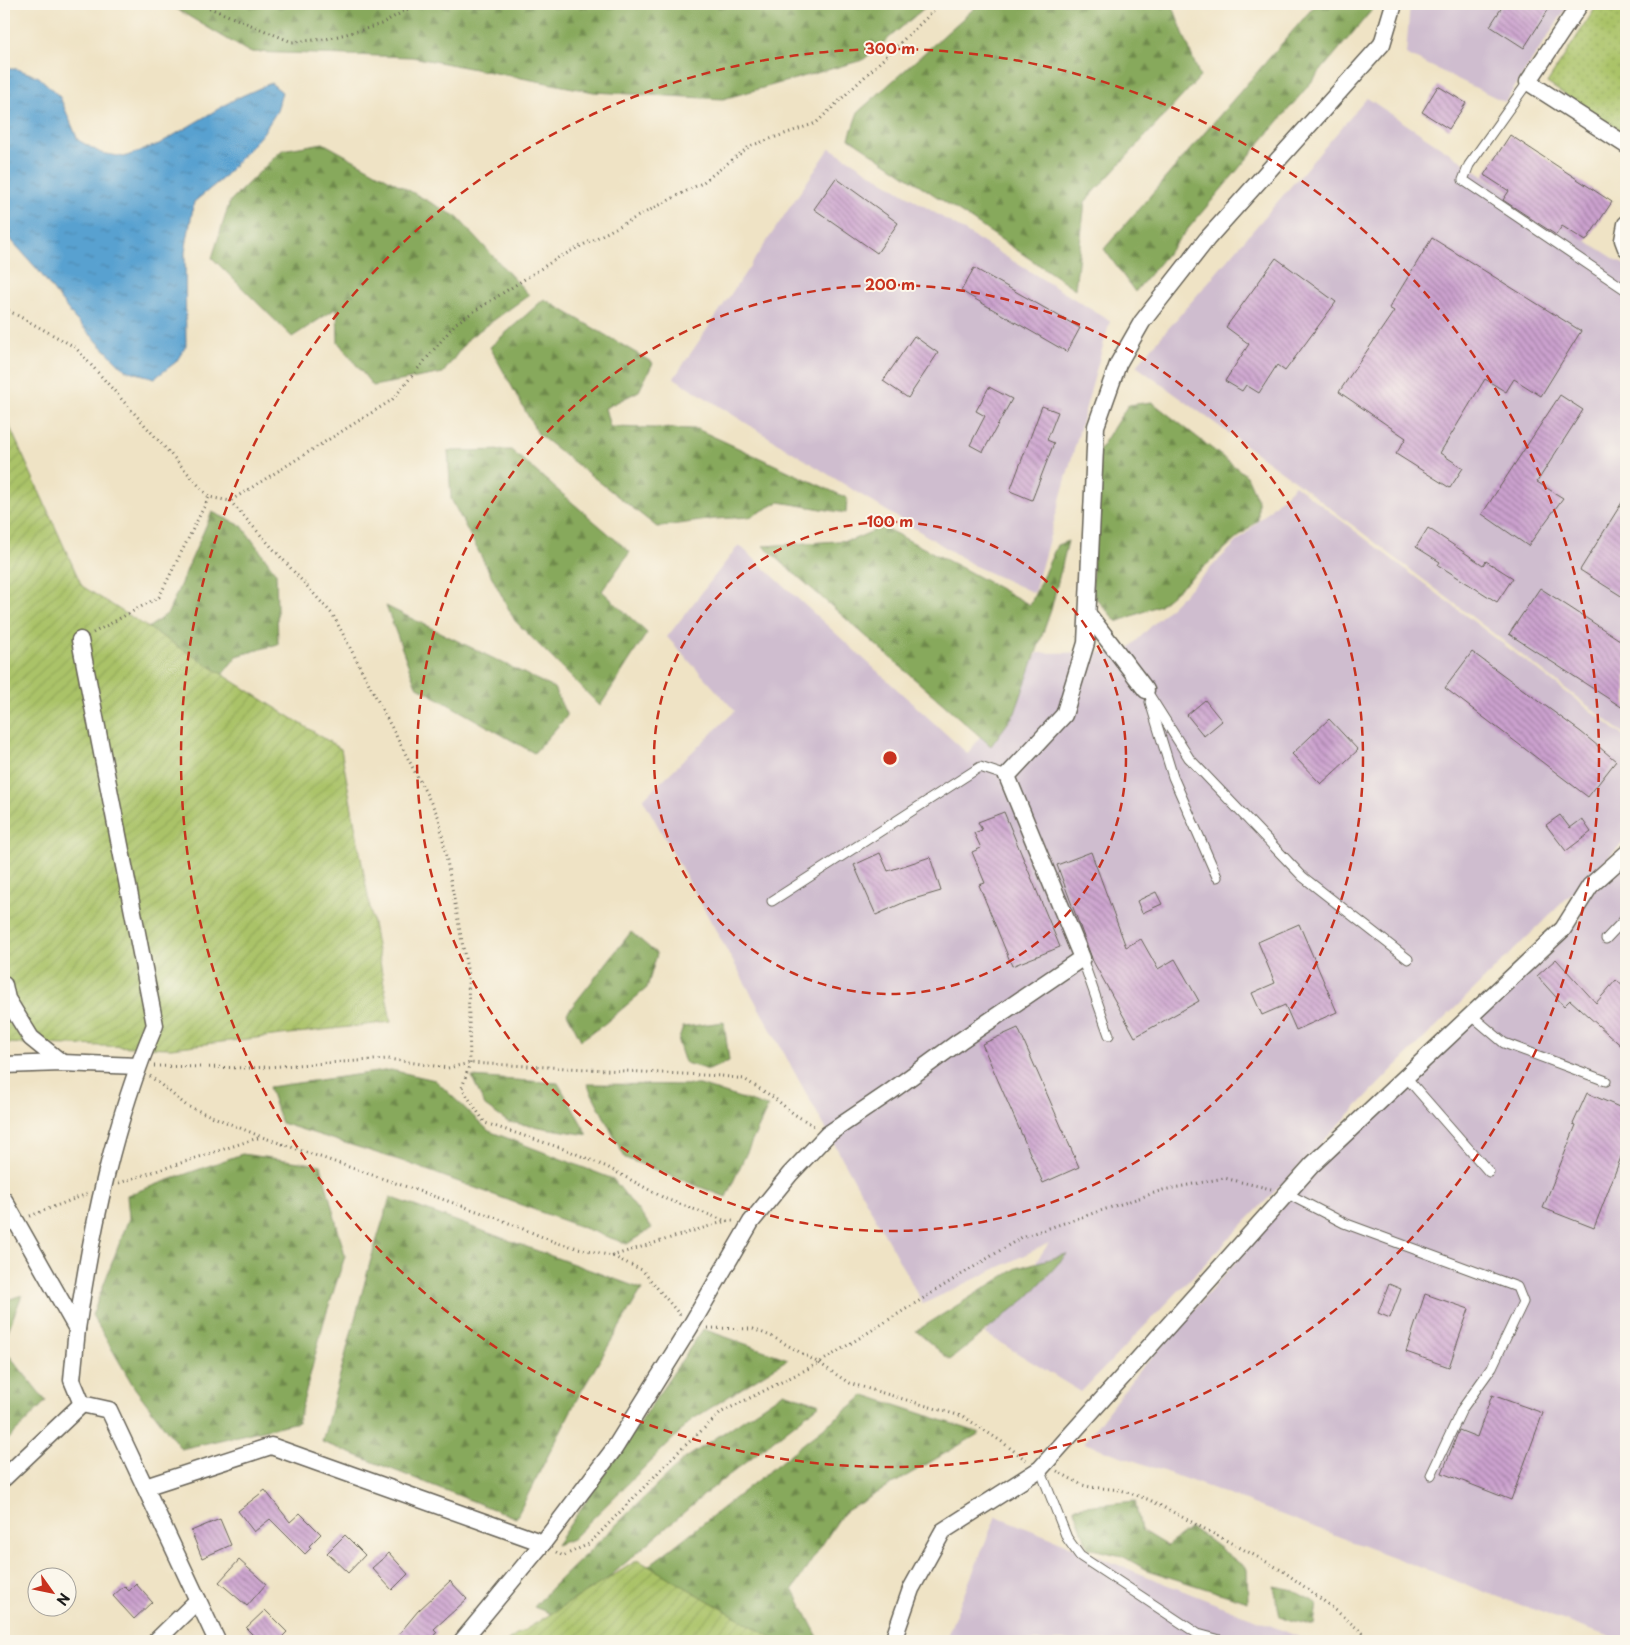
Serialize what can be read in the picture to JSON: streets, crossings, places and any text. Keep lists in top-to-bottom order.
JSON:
{
  "north": "bottom right",
  "rings": ["300 m", "200 m", "100 m"]
}
